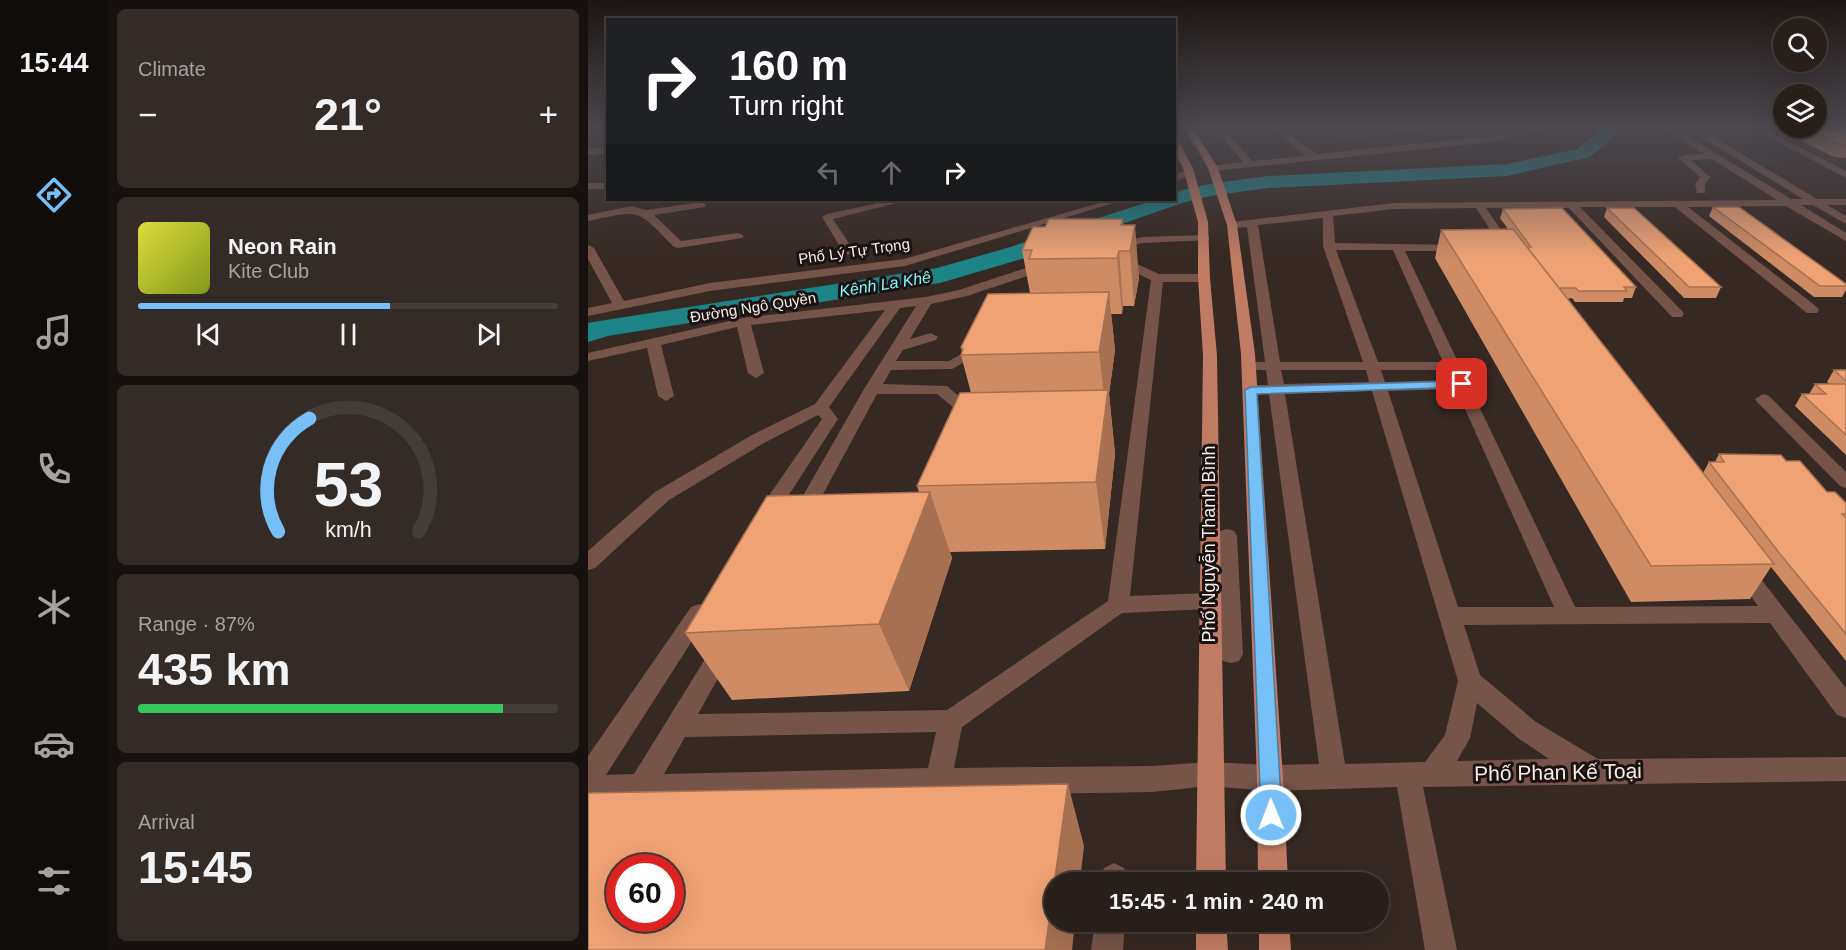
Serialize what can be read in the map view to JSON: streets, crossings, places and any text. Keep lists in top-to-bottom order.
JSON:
{
  "streets": {
    "main road": ["Phố Nguyễn Thanh Bình"],
    "street": ["Phố Lý Tự Trọng", "Đường Ngô Quyền", "Phố Phan Kế Toại"]
  },
  "crossings": [
    ["Phố Nguyễn Thanh Bình", "Phố Phan Kế Toại"]
  ],
  "water": ["Kênh La Khê"],
  "page": {
    "tabs": "15:44",
    "tile": [
      "Climate",
      ["Range · 87%", "435 km"],
      ["Arrival", "15:45"]
    ],
    "turn": ["160 m", "Turn right"],
    "heat": ["−", "21°", "+"],
    "song": ["Neon Rain", "Kite Club"],
    "limit": "60",
    "trip": "15:45 · 1 min · 240 m",
    "gauge": ["53", "km/h"]
  }
}
